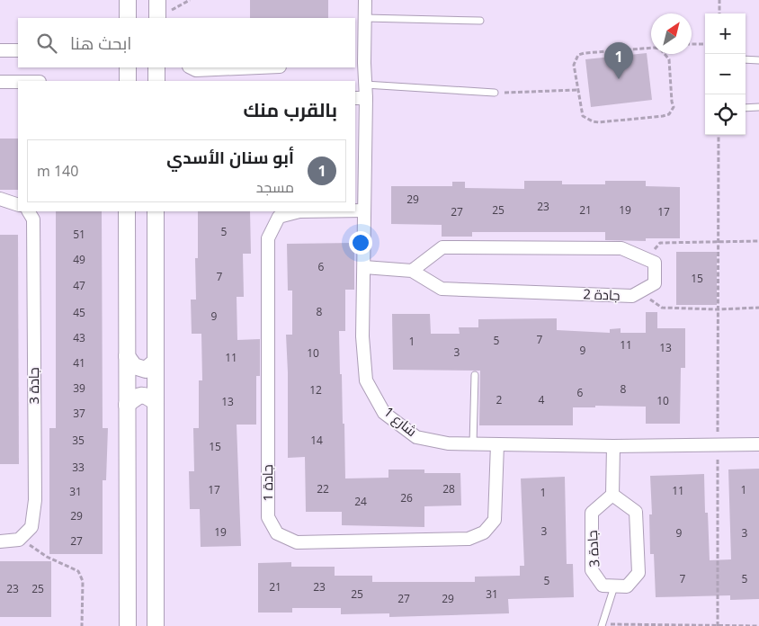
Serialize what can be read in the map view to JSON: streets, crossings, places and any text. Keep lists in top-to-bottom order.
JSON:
{
  "streets": {
    "street": [
      "جادة 2",
      "جادة 3",
      "شارع 1",
      "جادة 1"
    ]
  },
  "crossings": [
    ["جادة 2", "شارع 1"],
    ["شارع 1", "جادة 1"]
  ],
  "house_numbers": [
    "29",
    "23",
    "25",
    "21",
    "19",
    "27",
    "17",
    "5",
    "51",
    "49",
    "6",
    "7",
    "15",
    "47",
    "8",
    "45",
    "9",
    "43",
    "7",
    "5",
    "1",
    "11",
    "13",
    "9",
    "3",
    "10",
    "11",
    "41",
    "39",
    "8",
    "12",
    "6",
    "2",
    "4",
    "10",
    "13",
    "37",
    "35",
    "14",
    "15",
    "33",
    "22",
    "28",
    "17",
    "1",
    "11",
    "31",
    "1",
    "26",
    "24",
    "29",
    "3",
    "19",
    "9",
    "3",
    "27",
    "7",
    "5",
    "5",
    "21",
    "23",
    "23",
    "25",
    "25",
    "31",
    "27",
    "29"
  ],
  "north": "top right",
  "page": {
    "map_buttons": ["+", "−"],
    "search": "ابحث هنا",
    "pins": "1",
    "heading": "بالقرب منك",
    "list": [
      {
        "mark": "1",
        "name": "أبو سنان الأسدي",
        "note": "مسجد",
        "value": "140 m"
      }
    ]
  }
}
